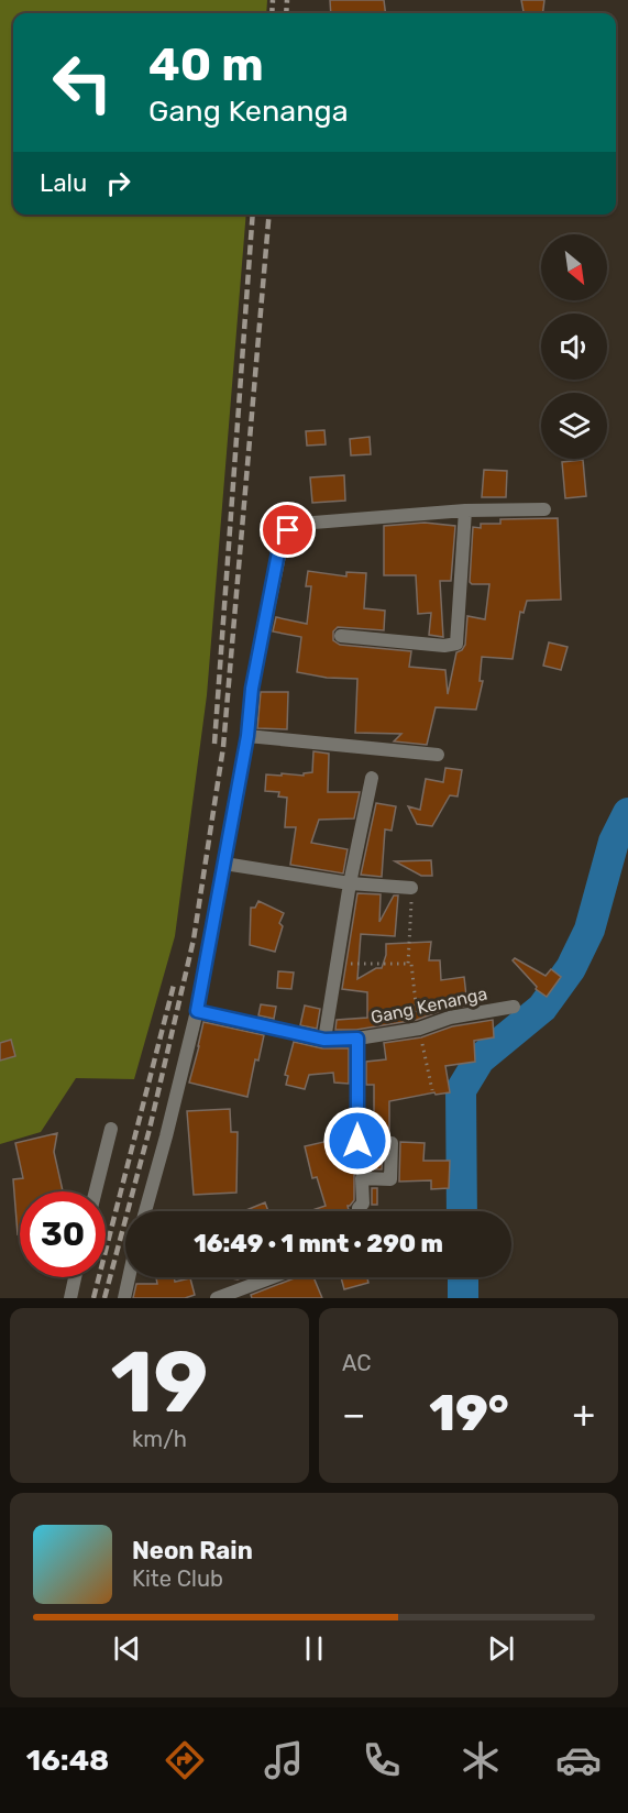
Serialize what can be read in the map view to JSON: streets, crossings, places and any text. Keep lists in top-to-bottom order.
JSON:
{
  "streets": {
    "street": ["Gang Kenanga"]
  },
  "north": "bottom right",
  "page": {
    "turn": ["40 m", "Gang Kenanga"],
    "then": "Lalu",
    "limit": "30",
    "trip": "16:49 · 1 mnt · 290 m",
    "tile": [
      ["19", "km/h"],
      "AC"
    ],
    "heat": ["−", "19°", "+"],
    "song": ["Neon Rain", "Kite Club"],
    "tabs": "16:48"
  }
}
